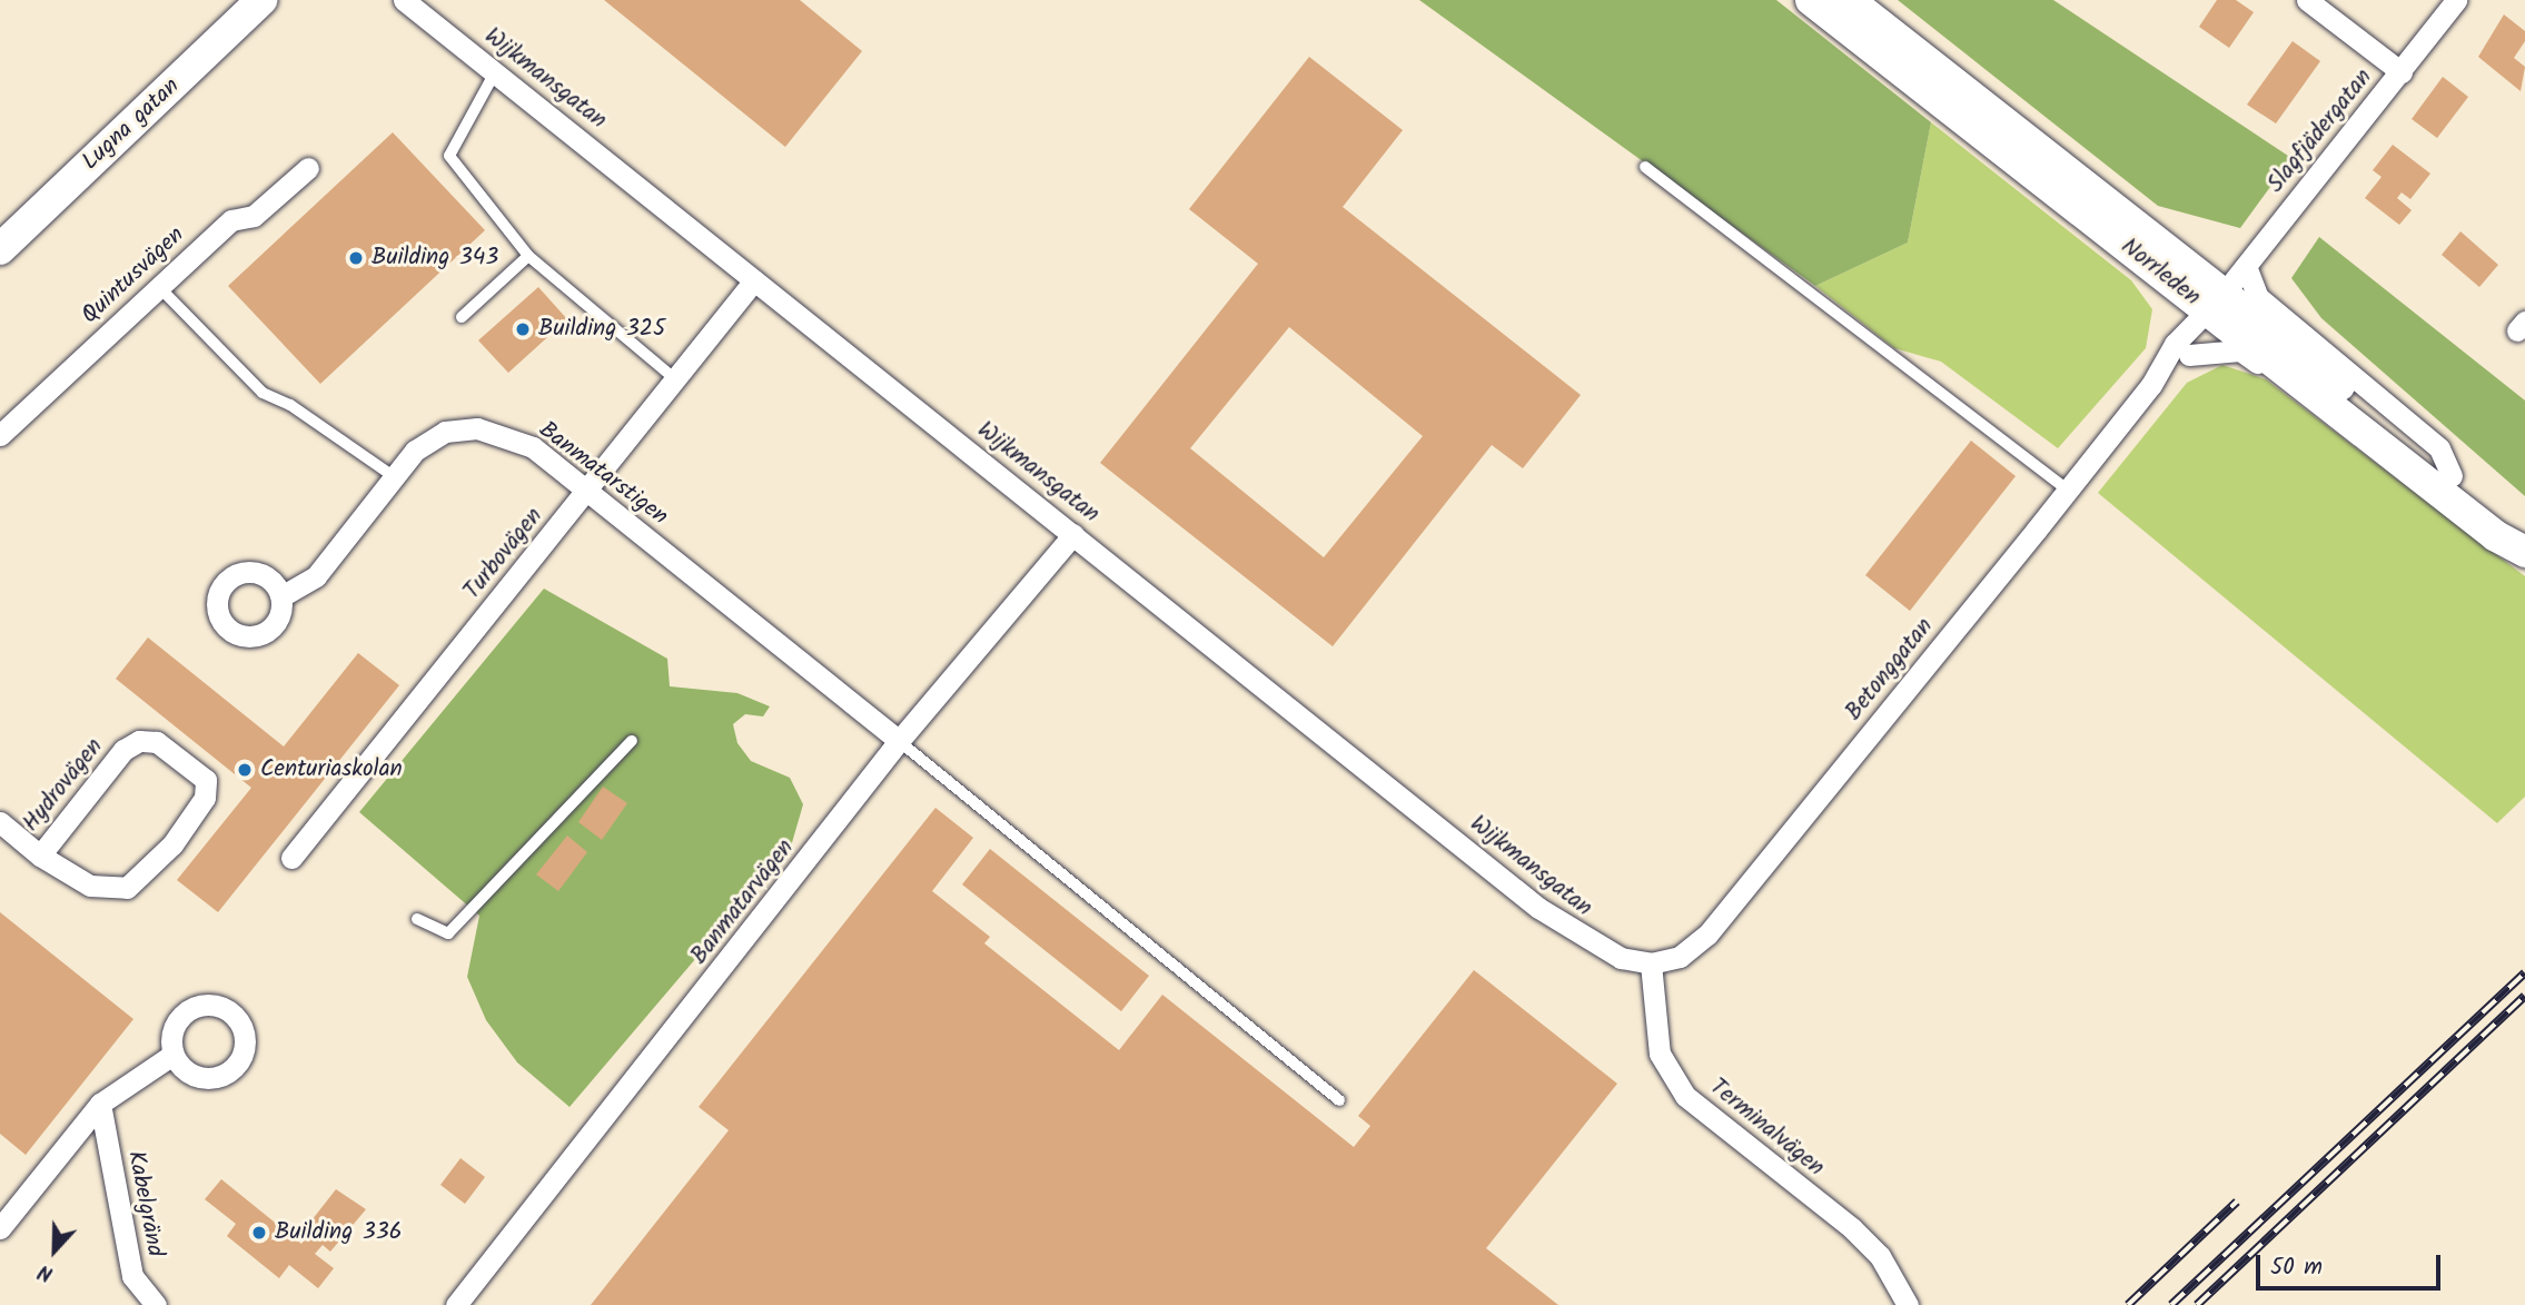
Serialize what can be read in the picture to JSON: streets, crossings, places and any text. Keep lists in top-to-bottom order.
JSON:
{
  "streets": {
    "main road": ["Lugna gatan", "Norrleden"],
    "street": [
      "Wijkmansgatan",
      "Slagfjädergatan",
      "Quintusvägen",
      "Banmatarstigen",
      "Turbovägen",
      "Betonggatan",
      "Hydrovägen",
      "Banmatarvägen",
      "Terminalvägen",
      "Kabelgränd"
    ]
  },
  "crossings": [
    ["Wijkmansgatan", "Turbovägen"],
    ["Wijkmansgatan", "Betonggatan"],
    ["Wijkmansgatan", "Banmatarvägen"],
    ["Wijkmansgatan", "Terminalvägen"],
    ["Slagfjädergatan", "Norrleden"],
    ["Slagfjädergatan", "Betonggatan"],
    ["Norrleden", "Betonggatan"],
    ["Banmatarstigen", "Turbovägen"],
    ["Banmatarstigen", "Banmatarvägen"],
    ["Betonggatan", "Terminalvägen"]
  ],
  "places": [
    "Building 343",
    "Building 325",
    "Centuriaskolan",
    "Building 336"
  ],
  "scale_bar": "50 m",
  "north": "bottom"
}
